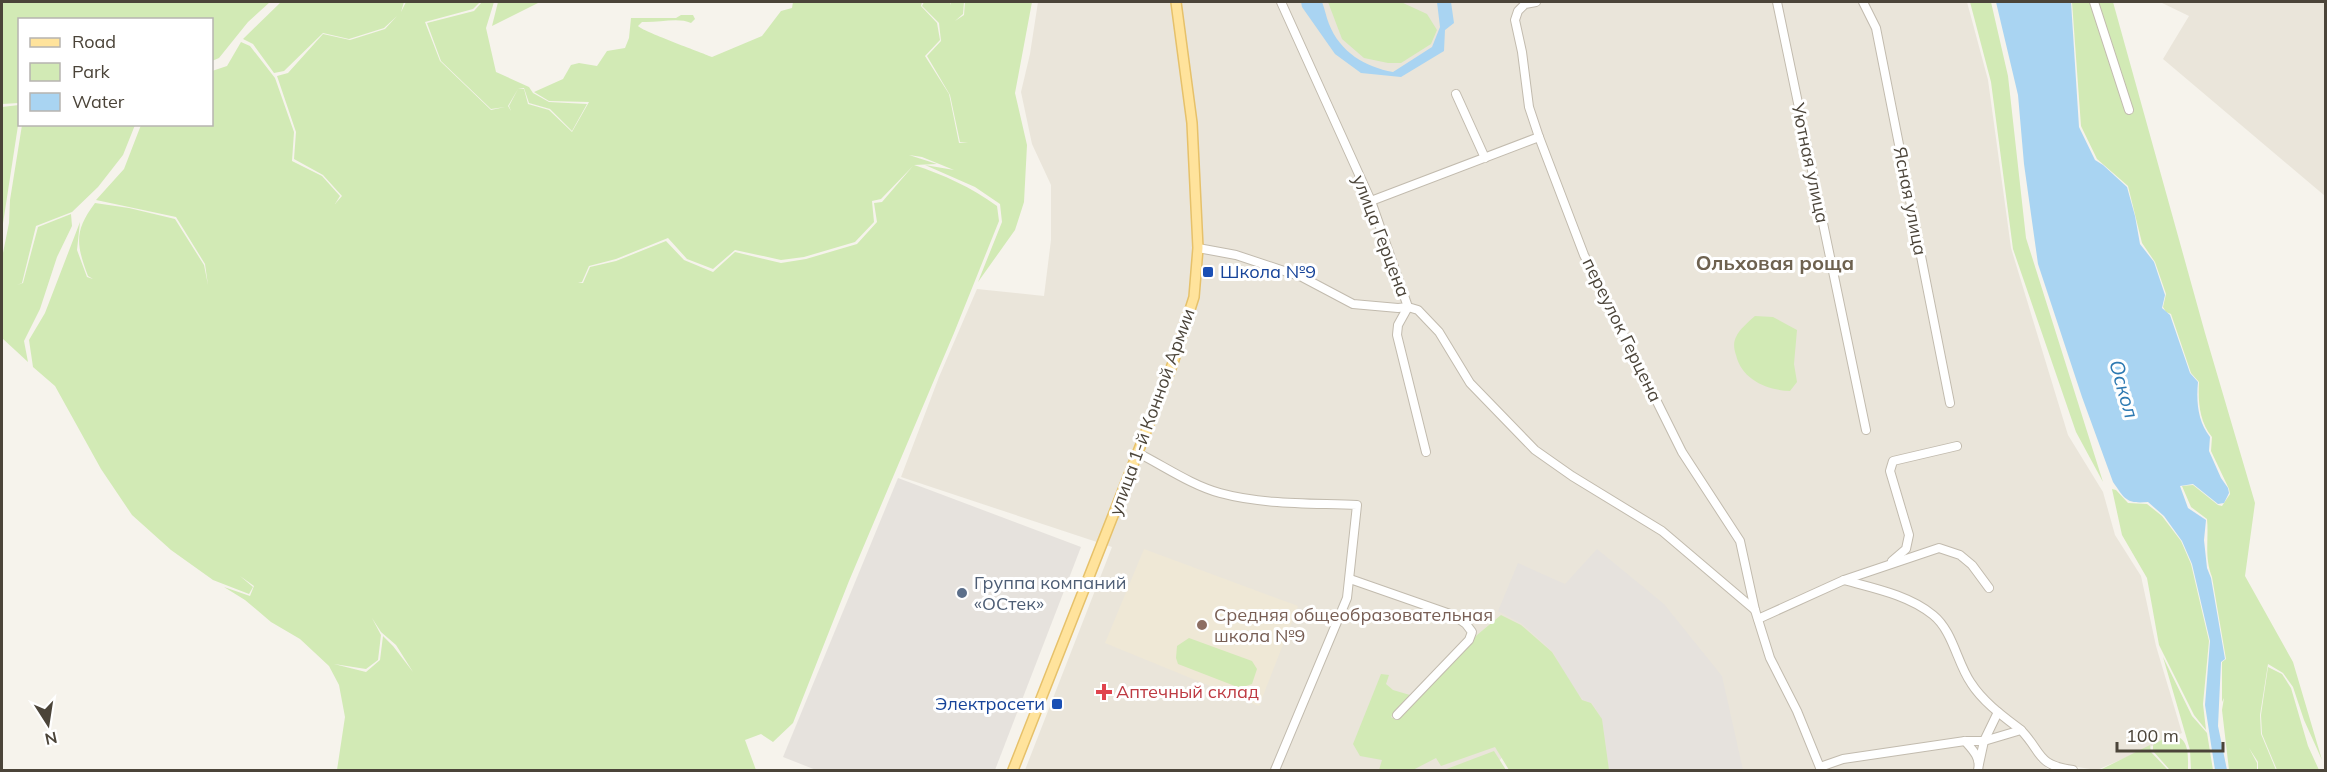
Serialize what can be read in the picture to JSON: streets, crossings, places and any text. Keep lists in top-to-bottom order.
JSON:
{
  "streets": {
    "main road": ["улица 1-й Конной Армии"],
    "street": [
      "Уютная улица",
      "Ясная улица",
      "улица Герцена",
      "переулок Герцена"
    ]
  },
  "crossings": [
    ["улица Герцена", "переулок Герцена"]
  ],
  "districts": ["Ольховая роща"],
  "water": ["Оскол"],
  "places": {
    "transit": ["Школа №9", "Электросети"],
    "other": ["Группа компаний «ОСтек»", "Средняя общеобразовательная школа №9"],
    "health": ["Аптечный склад"]
  },
  "legend": ["Road", "Park", "Water"],
  "scale_bar": "100 m",
  "north": "bottom"
}
